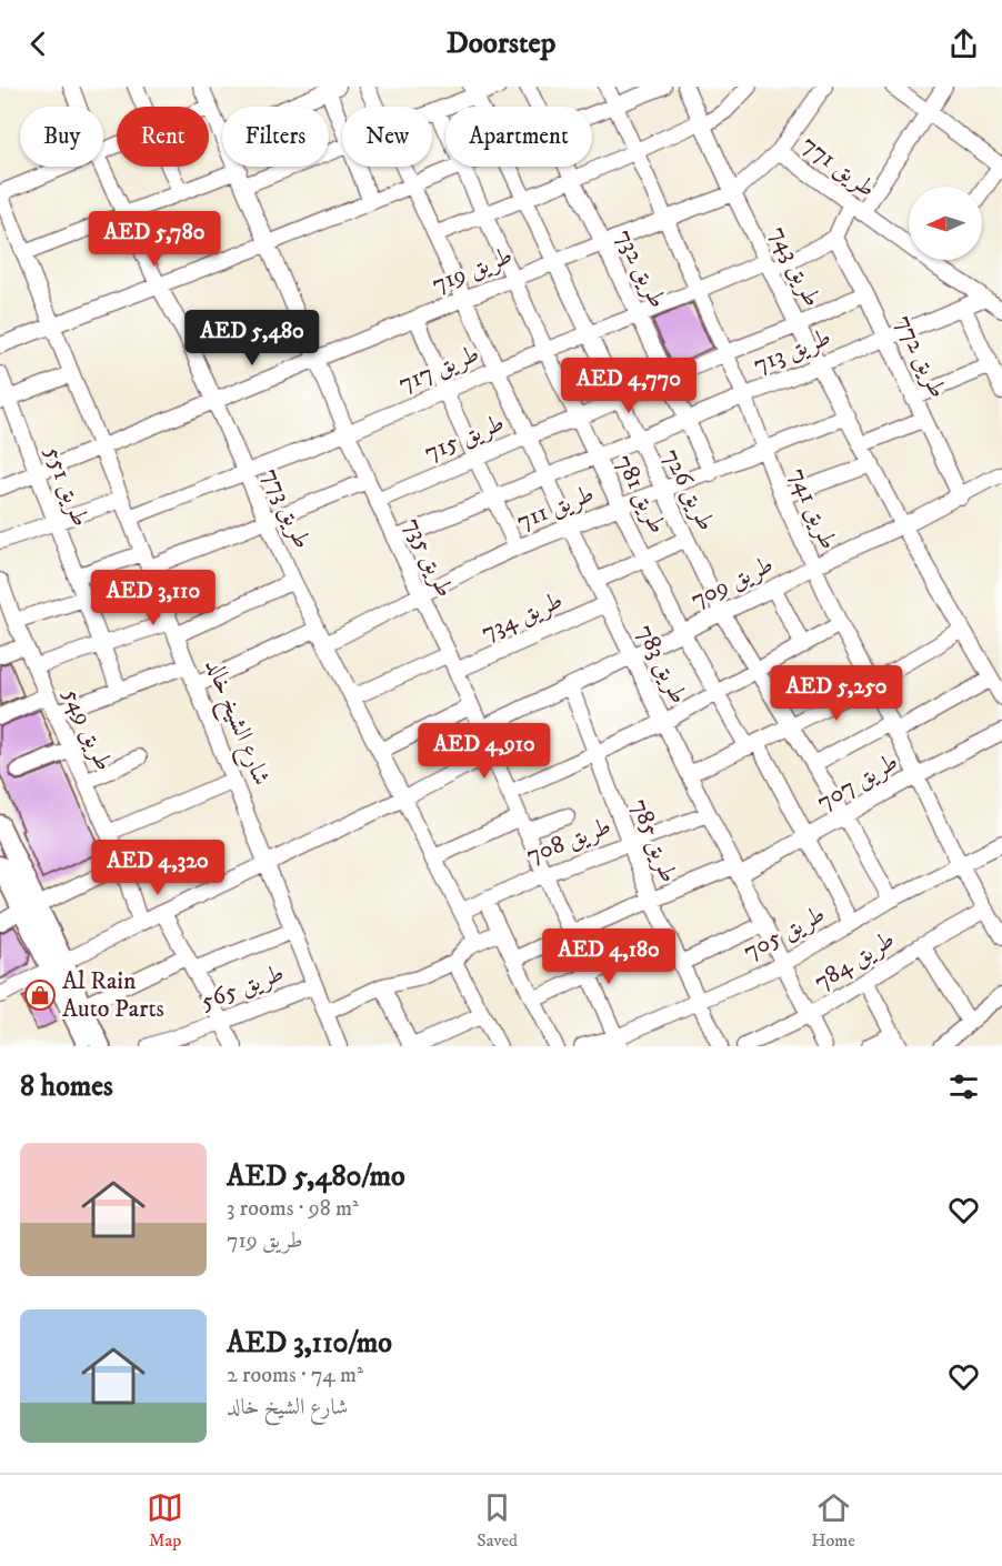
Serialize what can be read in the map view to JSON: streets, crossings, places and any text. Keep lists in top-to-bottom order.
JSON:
{
  "streets": {
    "street": [
      "طريق 771",
      "طريق 743",
      "طريق 732",
      "طريق 719",
      "طريق 713",
      "طريق 772",
      "طريق 717",
      "طريق 715",
      "طريق 551",
      "طريق 726",
      "طريق 781",
      "طريق 711",
      "طريق 773",
      "طريق 741",
      "طريق 735",
      "طريق 709",
      "طريق 734",
      "طريق 783",
      "شارع الشيخ خالد",
      "طريق 549",
      "طريق 707",
      "طريق 708",
      "طريق 785",
      "طريق 705",
      "طريق 784",
      "طريق 565"
    ]
  },
  "crossings": [
    ["طريق 771", "طريق 719"],
    ["طريق 771", "طريق 713"],
    ["طريق 743", "طريق 719"],
    ["طريق 743", "طريق 713"],
    ["طريق 743", "طريق 717"],
    ["طريق 743", "طريق 715"],
    ["طريق 743", "طريق 711"],
    ["طريق 743", "طريق 709"],
    ["طريق 732", "طريق 719"],
    ["طريق 732", "طريق 713"],
    ["طريق 732", "طريق 717"],
    ["طريق 732", "طريق 715"],
    ["طريق 732", "طريق 711"],
    ["طريق 719", "طريق 551"],
    ["طريق 719", "طريق 726"],
    ["طريق 719", "طريق 781"],
    ["طريق 719", "طريق 773"],
    ["طريق 719", "طريق 741"],
    ["طريق 719", "طريق 735"],
    ["طريق 719", "طريق 783"],
    ["طريق 719", "شارع الشيخ خالد"],
    ["طريق 713", "طريق 772"],
    ["طريق 713", "طريق 726"],
    ["طريق 713", "طريق 781"],
    ["طريق 713", "طريق 741"],
    ["طريق 713", "طريق 735"],
    ["طريق 713", "طريق 783"],
    ["طريق 772", "طريق 717"],
    ["طريق 772", "طريق 715"],
    ["طريق 772", "طريق 709"],
    ["طريق 717", "طريق 726"],
    ["طريق 717", "طريق 781"],
    ["طريق 717", "طريق 773"],
    ["طريق 717", "طريق 741"],
    ["طريق 717", "طريق 735"],
    ["طريق 717", "طريق 783"],
    ["طريق 717", "شارع الشيخ خالد"],
    ["طريق 715", "طريق 726"],
    ["طريق 715", "طريق 781"],
    ["طريق 715", "طريق 741"],
    ["طريق 715", "طريق 735"],
    ["طريق 715", "طريق 783"],
    ["طريق 726", "طريق 711"],
    ["طريق 726", "طريق 709"],
    ["طريق 726", "طريق 707"],
    ["طريق 726", "طريق 705"],
    ["طريق 781", "طريق 711"],
    ["طريق 781", "طريق 709"],
    ["طريق 781", "طريق 707"],
    ["طريق 781", "طريق 705"],
    ["طريق 711", "طريق 773"],
    ["طريق 711", "طريق 741"],
    ["طريق 711", "طريق 735"],
    ["طريق 711", "طريق 783"],
    ["طريق 773", "طريق 708"],
    ["طريق 741", "طريق 709"],
    ["طريق 741", "طريق 707"],
    ["طريق 741", "طريق 705"],
    ["طريق 741", "طريق 784"],
    ["طريق 735", "طريق 709"],
    ["طريق 735", "طريق 734"],
    ["طريق 735", "طريق 707"],
    ["طريق 735", "طريق 708"],
    ["طريق 735", "طريق 705"],
    ["طريق 709", "طريق 783"],
    ["طريق 709", "طريق 785"],
    ["طريق 734", "طريق 783"],
    ["طريق 783", "طريق 707"],
    ["طريق 783", "طريق 708"],
    ["طريق 783", "طريق 705"],
    ["طريق 783", "طريق 784"],
    ["شارع الشيخ خالد", "طريق 565"],
    ["طريق 707", "طريق 785"],
    ["طريق 708", "طريق 785"],
    ["طريق 785", "طريق 705"]
  ],
  "places": {
    "shop": ["Al Rain Auto Parts"]
  },
  "north": "left",
  "page": {
    "header": "Doorstep",
    "chip": [
      "Buy",
      "Rent",
      "Filters",
      "New",
      "Apartment"
    ],
    "price": [
      "AED 5,780",
      "AED 5,480",
      "AED 4,770",
      "AED 3,110",
      "AED 5,250",
      "AED 4,910",
      "AED 4,320",
      "AED 4,180"
    ],
    "heading": "8 homes",
    "list": [
      {
        "name": "AED 5,480/mo",
        "note": "3 rooms · 98 m² · طريق 719"
      },
      {
        "name": "AED 3,110/mo",
        "note": "2 rooms · 74 m² · شارع الشيخ خالد"
      }
    ],
    "tabs": ["Map", "Saved", "Home"]
  }
}
